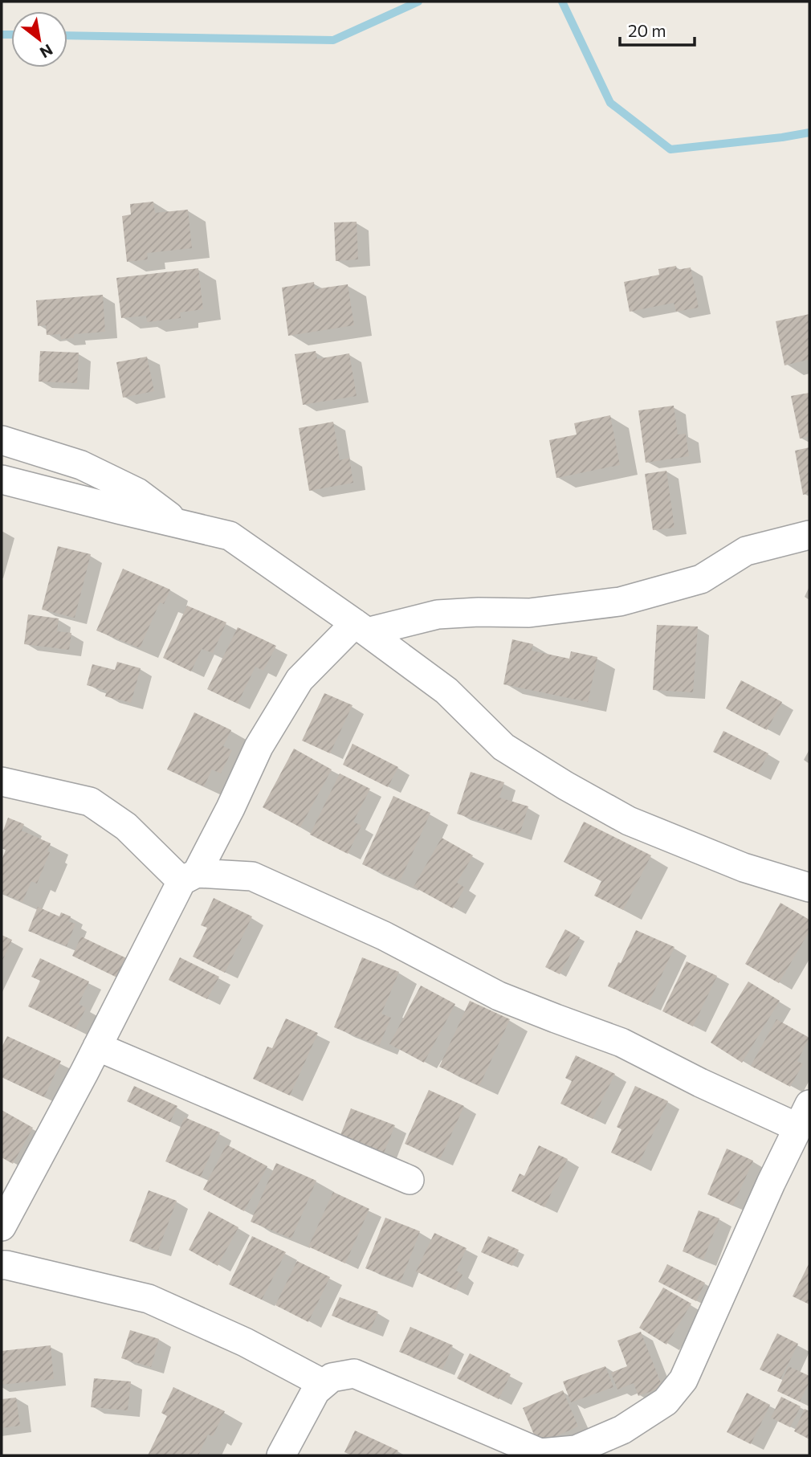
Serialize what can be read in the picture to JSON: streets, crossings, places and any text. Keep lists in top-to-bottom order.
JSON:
{
  "scale_bar": "20 m",
  "north": "bottom right"
}
